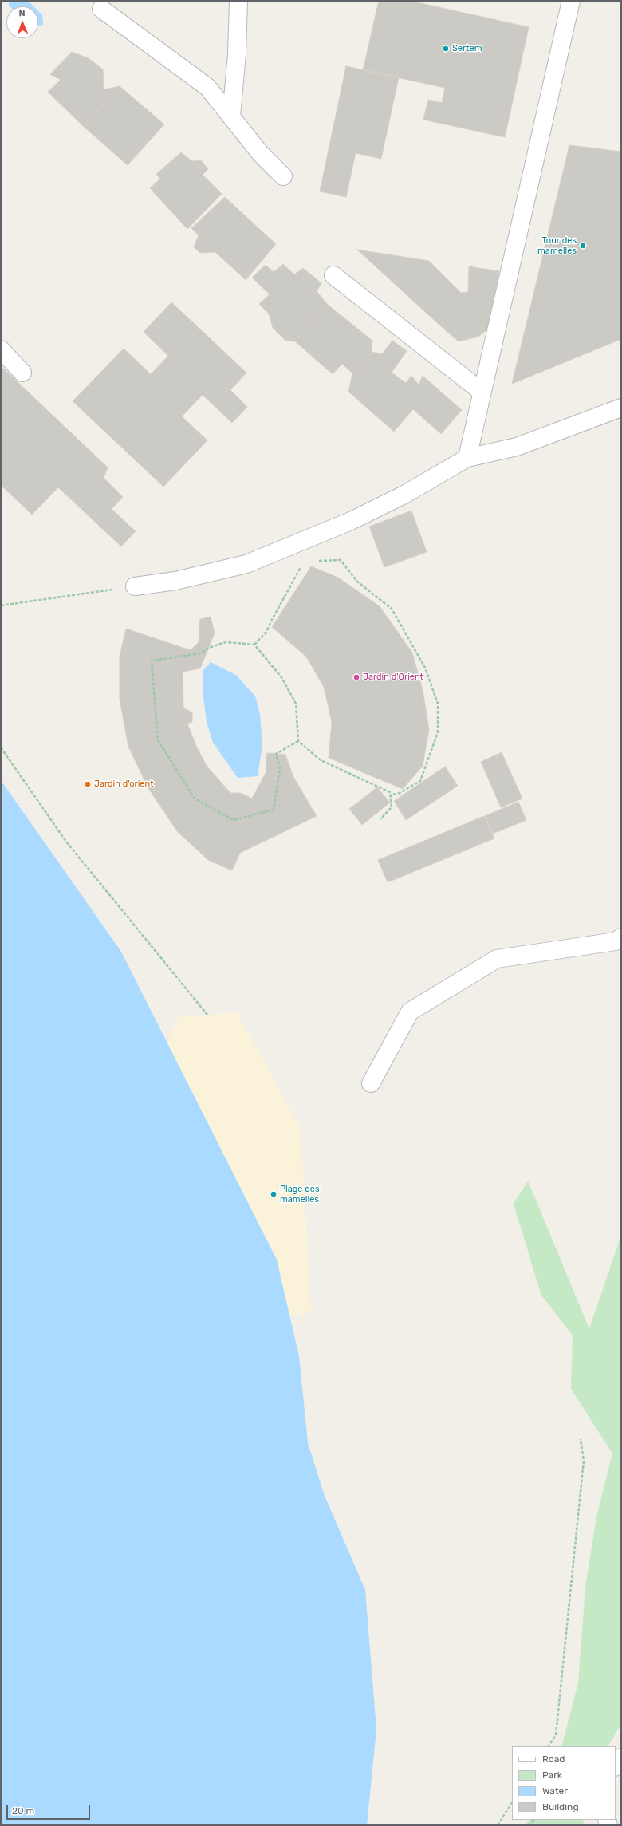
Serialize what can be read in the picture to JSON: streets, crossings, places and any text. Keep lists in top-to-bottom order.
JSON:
{
  "places": [
    "Sertem",
    "Tour des mamelles",
    "Jardin d'Orient",
    "Jardin d'orient",
    "Plage des mamelles"
  ],
  "legend": [
    "Road",
    "Park",
    "Water",
    "Building"
  ],
  "scale_bar": "20 m",
  "north": "top"
}
